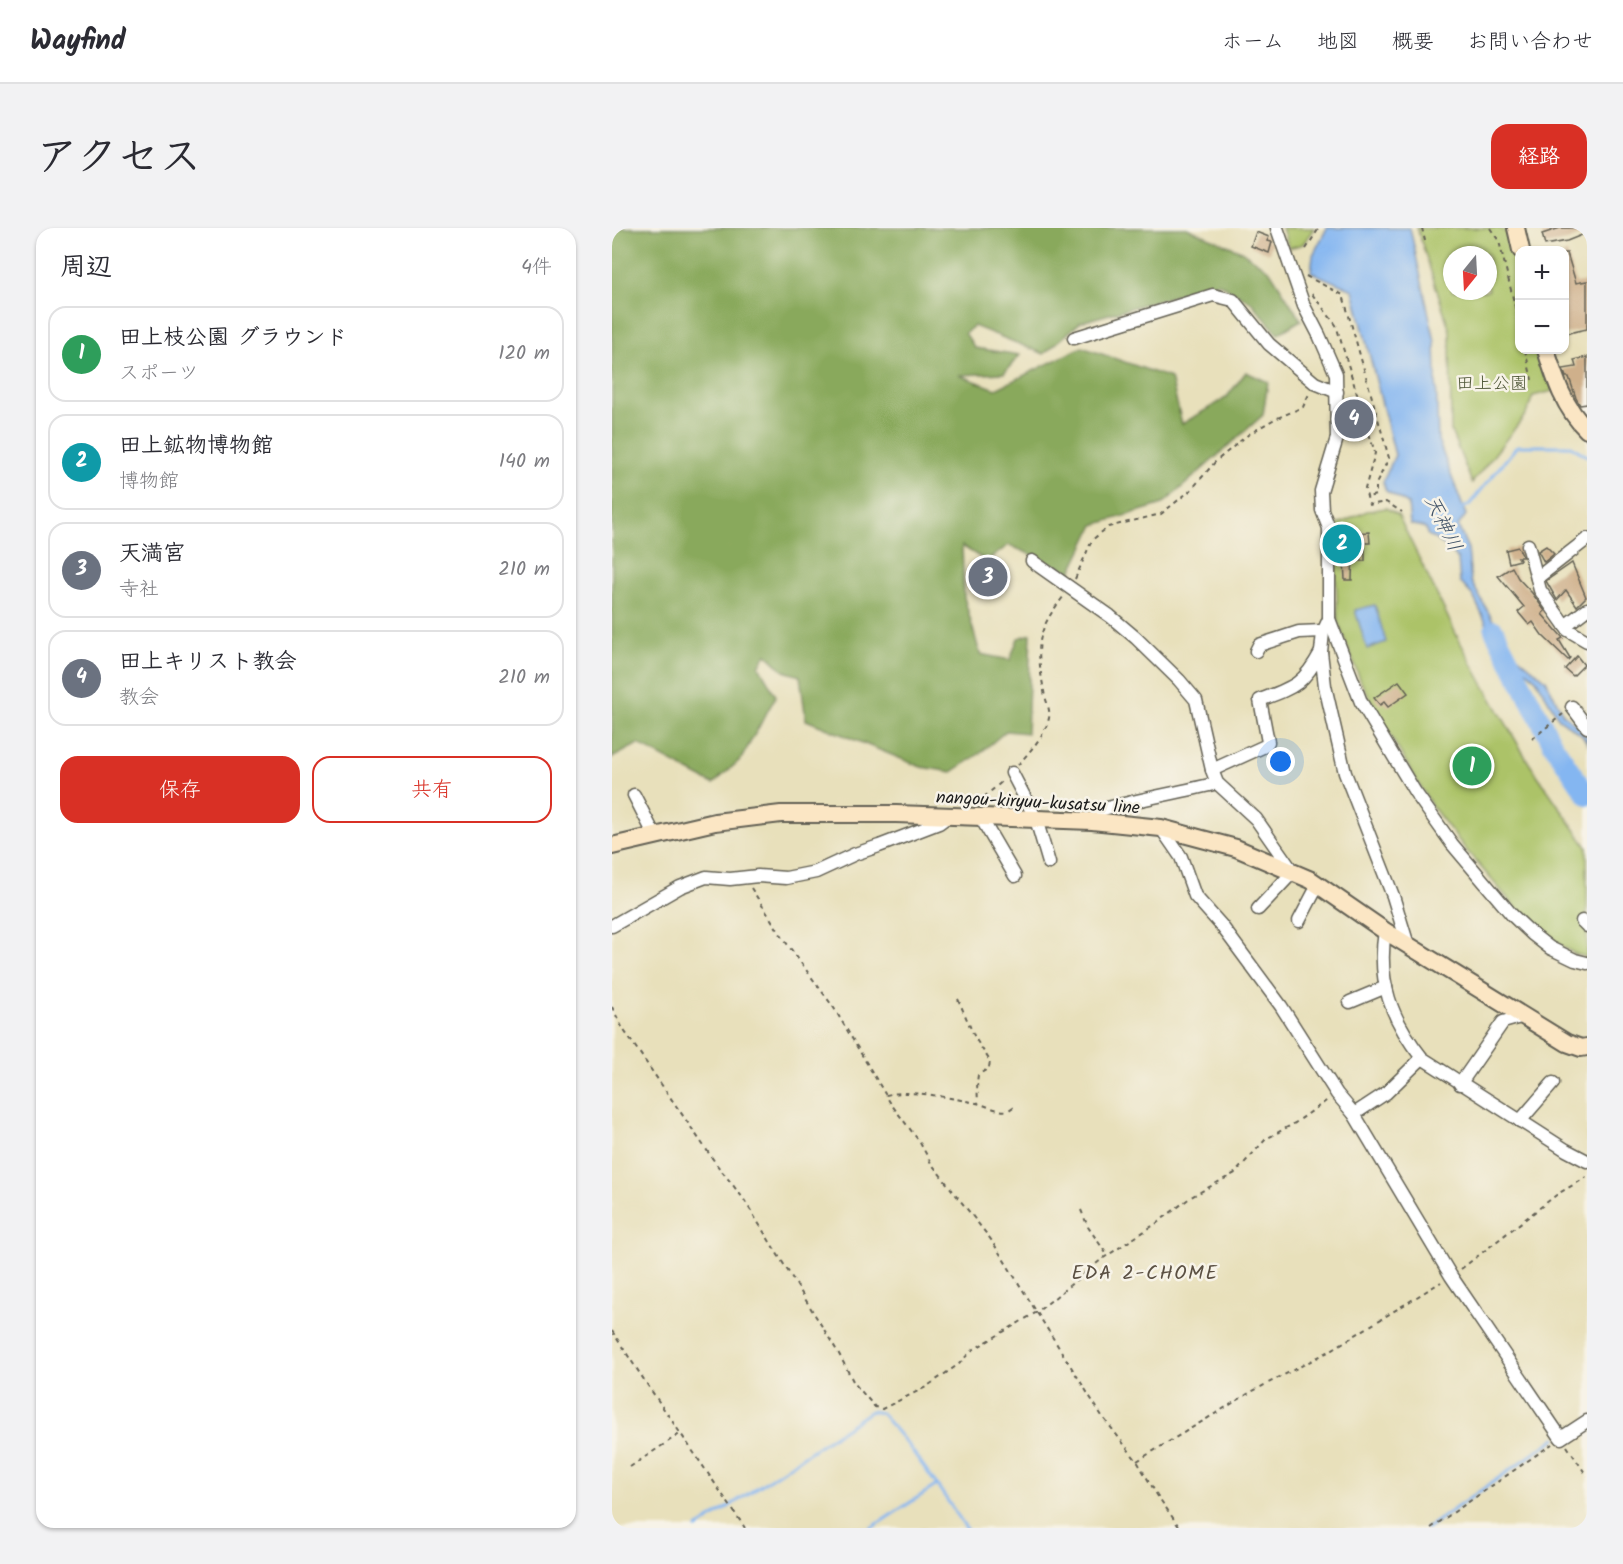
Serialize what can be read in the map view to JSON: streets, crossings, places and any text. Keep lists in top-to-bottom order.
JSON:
{
  "streets": {
    "main road": ["nangou-kiryuu-kusatsu line"]
  },
  "districts": ["EDA 2-CHOME"],
  "water": ["天神川"],
  "parks": ["田上公園"],
  "north": "bottom",
  "page": {
    "header": "Wayfind",
    "nav": [
      "ホーム",
      "地図",
      "概要",
      "お問い合わせ"
    ],
    "title": "アクセス",
    "buttons": [
      "経路",
      ["保存", "共有"]
    ],
    "heading": ["周辺", "4件"],
    "map_buttons": ["+", "−"],
    "list": [
      {
        "mark": "1",
        "name": "田上枝公園 グラウンド",
        "note": "スポーツ",
        "value": "120 m"
      },
      {
        "mark": "2",
        "name": "田上鉱物博物館",
        "note": "博物館",
        "value": "140 m"
      },
      {
        "mark": "3",
        "name": "天満宮",
        "note": "寺社",
        "value": "210 m"
      },
      {
        "mark": "4",
        "name": "田上キリスト教会",
        "note": "教会",
        "value": "210 m"
      }
    ],
    "pins": [
      "4",
      "2",
      "3",
      "1"
    ]
  }
}
